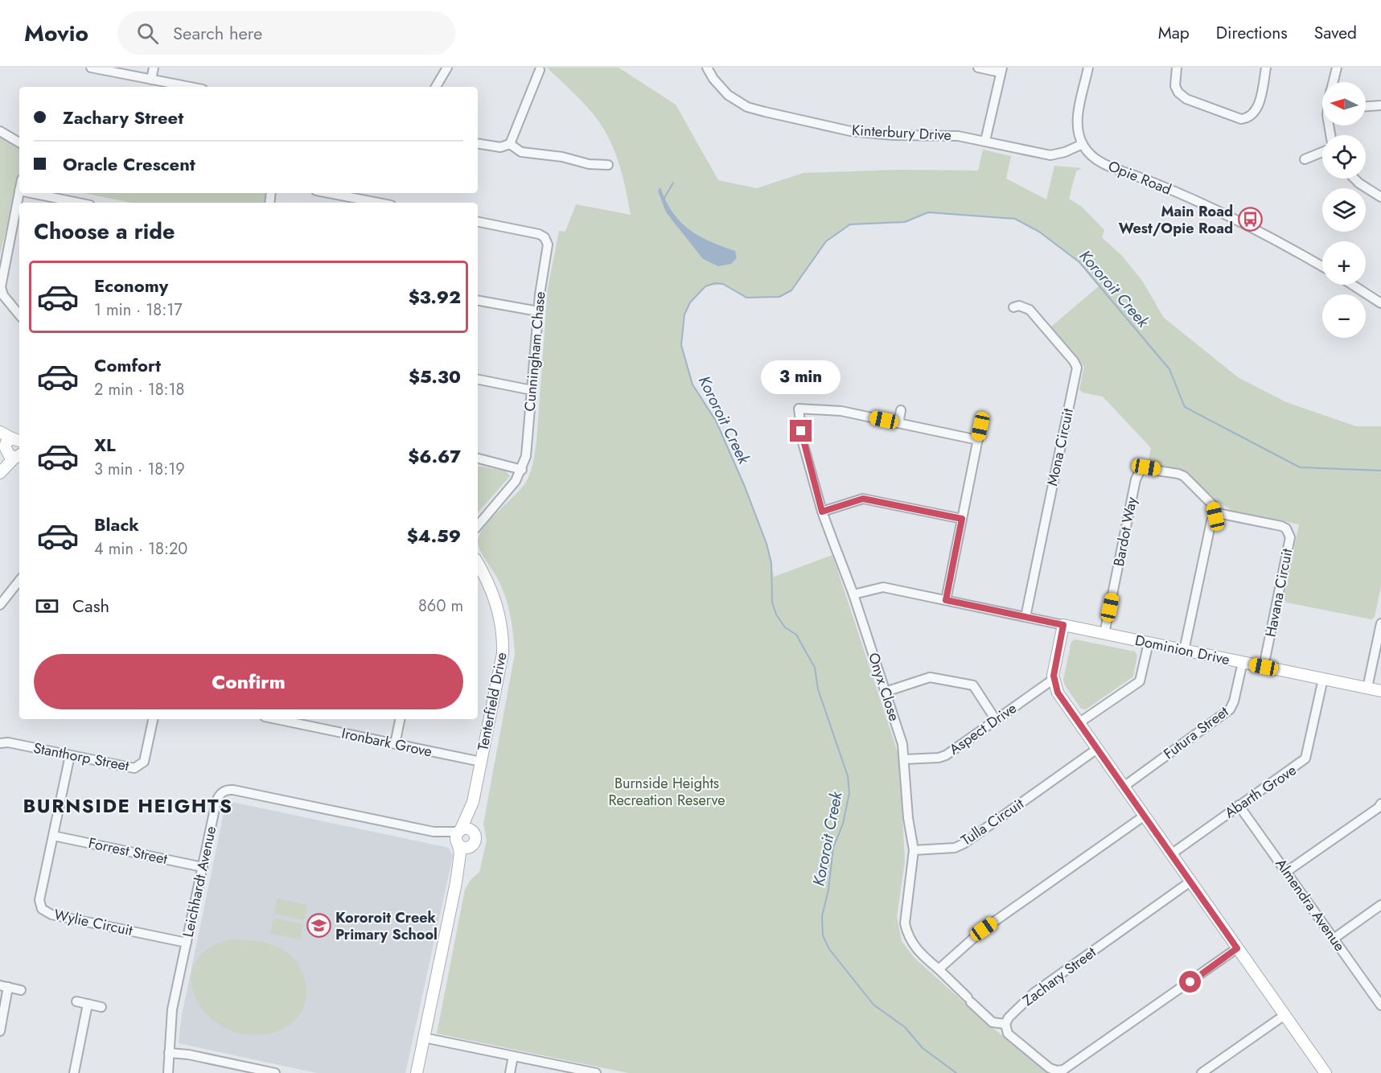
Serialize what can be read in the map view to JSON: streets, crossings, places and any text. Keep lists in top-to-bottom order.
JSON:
{
  "streets": {
    "street": [
      "Kinterbury Drive",
      "Opie Road",
      "Cunningham Chase",
      "Mona Circuit",
      "Bardot Way",
      "Havana Circuit",
      "Dominion Drive",
      "Onyx Close",
      "Tenterfield Drive",
      "Aspect Drive",
      "Futura Street",
      "Ironbark Grove",
      "Stanthorp Street",
      "Abarth Grove",
      "Tulla Circuit",
      "Forrest Street",
      "Leichhardt Avenue",
      "Almendra Avenue",
      "Wylie Circuit",
      "Zachary Street"
    ]
  },
  "crossings": [
    ["Kinterbury Drive", "Opie Road"],
    ["Mona Circuit", "Dominion Drive"],
    ["Bardot Way", "Havana Circuit"],
    ["Bardot Way", "Dominion Drive"],
    ["Havana Circuit", "Dominion Drive"],
    ["Dominion Drive", "Onyx Close"],
    ["Dominion Drive", "Futura Street"],
    ["Dominion Drive", "Abarth Grove"],
    ["Onyx Close", "Aspect Drive"],
    ["Onyx Close", "Tulla Circuit"],
    ["Tenterfield Drive", "Ironbark Grove"],
    ["Tenterfield Drive", "Leichhardt Avenue"],
    ["Stanthorp Street", "Wylie Circuit"],
    ["Abarth Grove", "Almendra Avenue"],
    ["Forrest Street", "Leichhardt Avenue"],
    ["Forrest Street", "Wylie Circuit"],
    ["Leichhardt Avenue", "Wylie Circuit"]
  ],
  "districts": ["BURNSIDE HEIGHTS"],
  "water": ["Kororoit Creek"],
  "parks": ["Burnside Heights Recreation Reserve"],
  "places": {
    "bus stop": ["Main Road West/Opie Road"],
    "school or university": ["Kororoit Creek Primary School"]
  },
  "north": "left",
  "page": {
    "header": "Movio",
    "search": "Search here",
    "nav": ["Map", "Directions", "Saved"],
    "map_buttons": ["+", "−"],
    "banner": ["Zachary Street", "Oracle Crescent"],
    "heading": "Choose a ride",
    "list": [
      {
        "name": "Economy",
        "note": "1 min · 18:17",
        "value": "$3.92"
      },
      {
        "name": "Comfort",
        "note": "2 min · 18:18",
        "value": "$5.30"
      },
      {
        "name": "XL",
        "note": "3 min · 18:19",
        "value": "$6.67"
      },
      {
        "name": "Black",
        "note": "4 min · 18:20",
        "value": "$4.59"
      }
    ],
    "bubble": "3 min",
    "pay": ["Cash", "860 m"],
    "buttons": "Confirm"
  }
}
